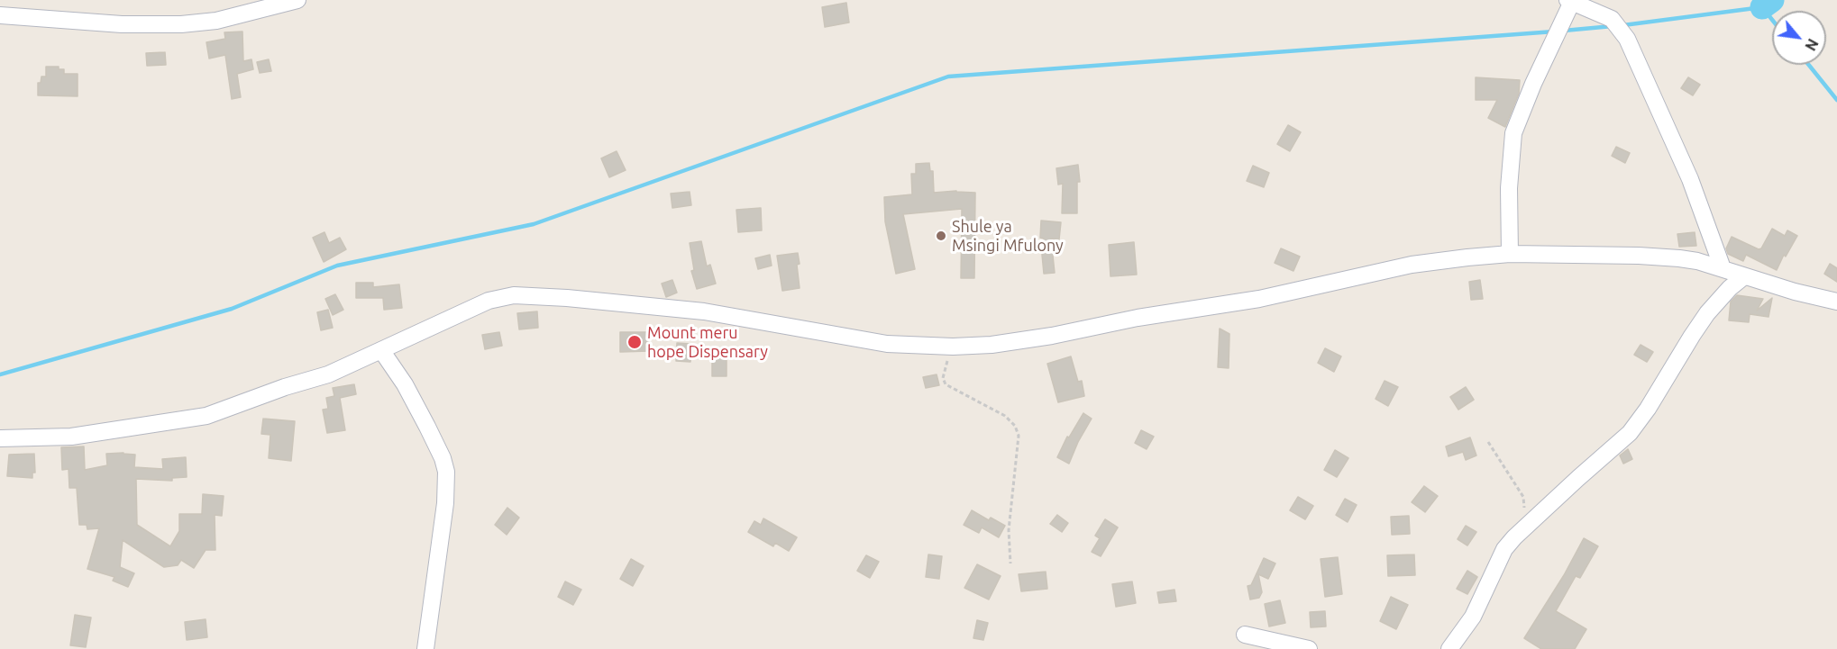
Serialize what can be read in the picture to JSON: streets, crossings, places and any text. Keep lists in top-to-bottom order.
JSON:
{
  "places": ["Shule ya Msingi Mfulony", "Mount meru hope Dispensary"],
  "north": "bottom right"
}
